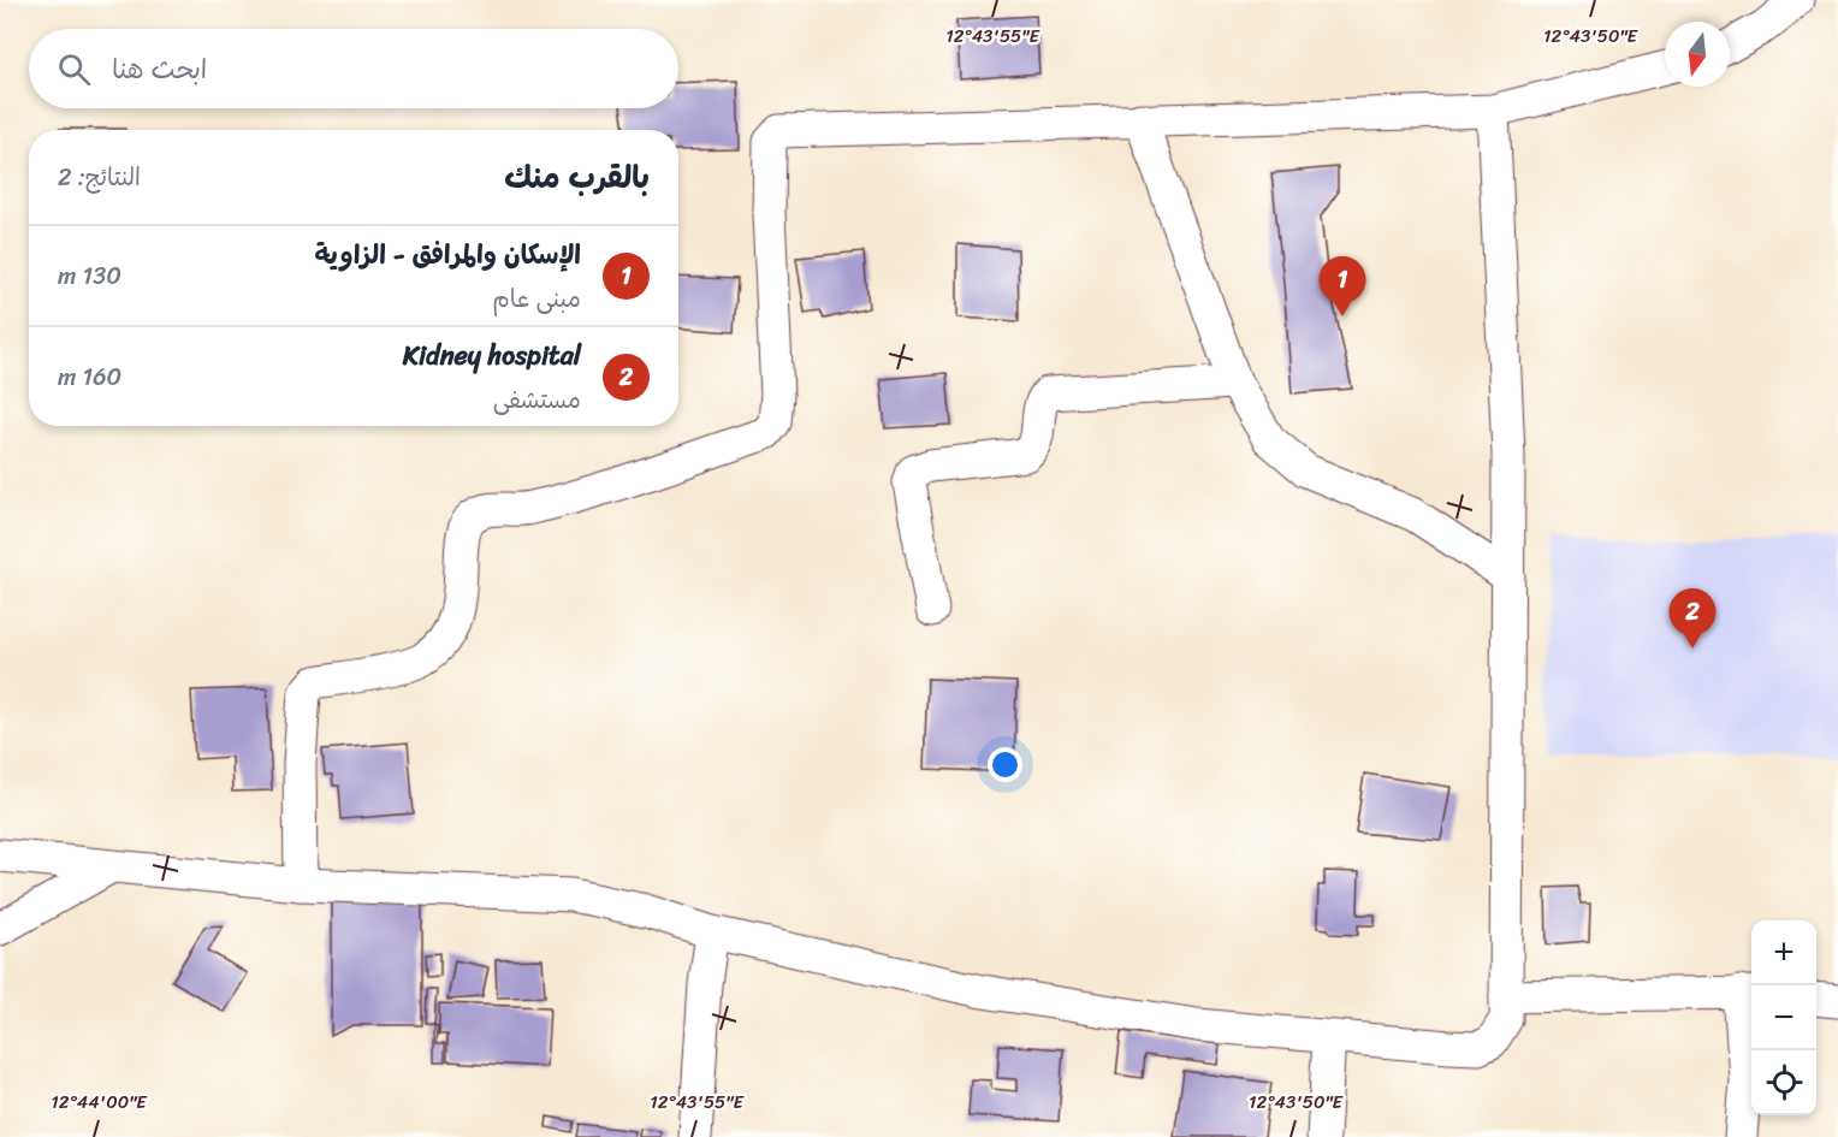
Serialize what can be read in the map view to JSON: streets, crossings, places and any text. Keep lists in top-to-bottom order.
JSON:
{
  "north": "bottom",
  "page": {
    "search": "ابحث هنا",
    "heading": ["بالقرب منك", "النتائج: 2"],
    "list": [
      {
        "mark": "1",
        "name": "الإسكان والمرافق - الزاوية",
        "note": "مبنى عام",
        "value": "130 m"
      },
      {
        "mark": "2",
        "name": "Kidney hospital",
        "note": "مستشفى",
        "value": "160 m"
      }
    ],
    "pins": ["1", "2"],
    "map_buttons": ["+", "−"]
  },
  "coordinates": ["12°43'55\"E", "12°43'50\"E", "12°44'00\"E"]
}
